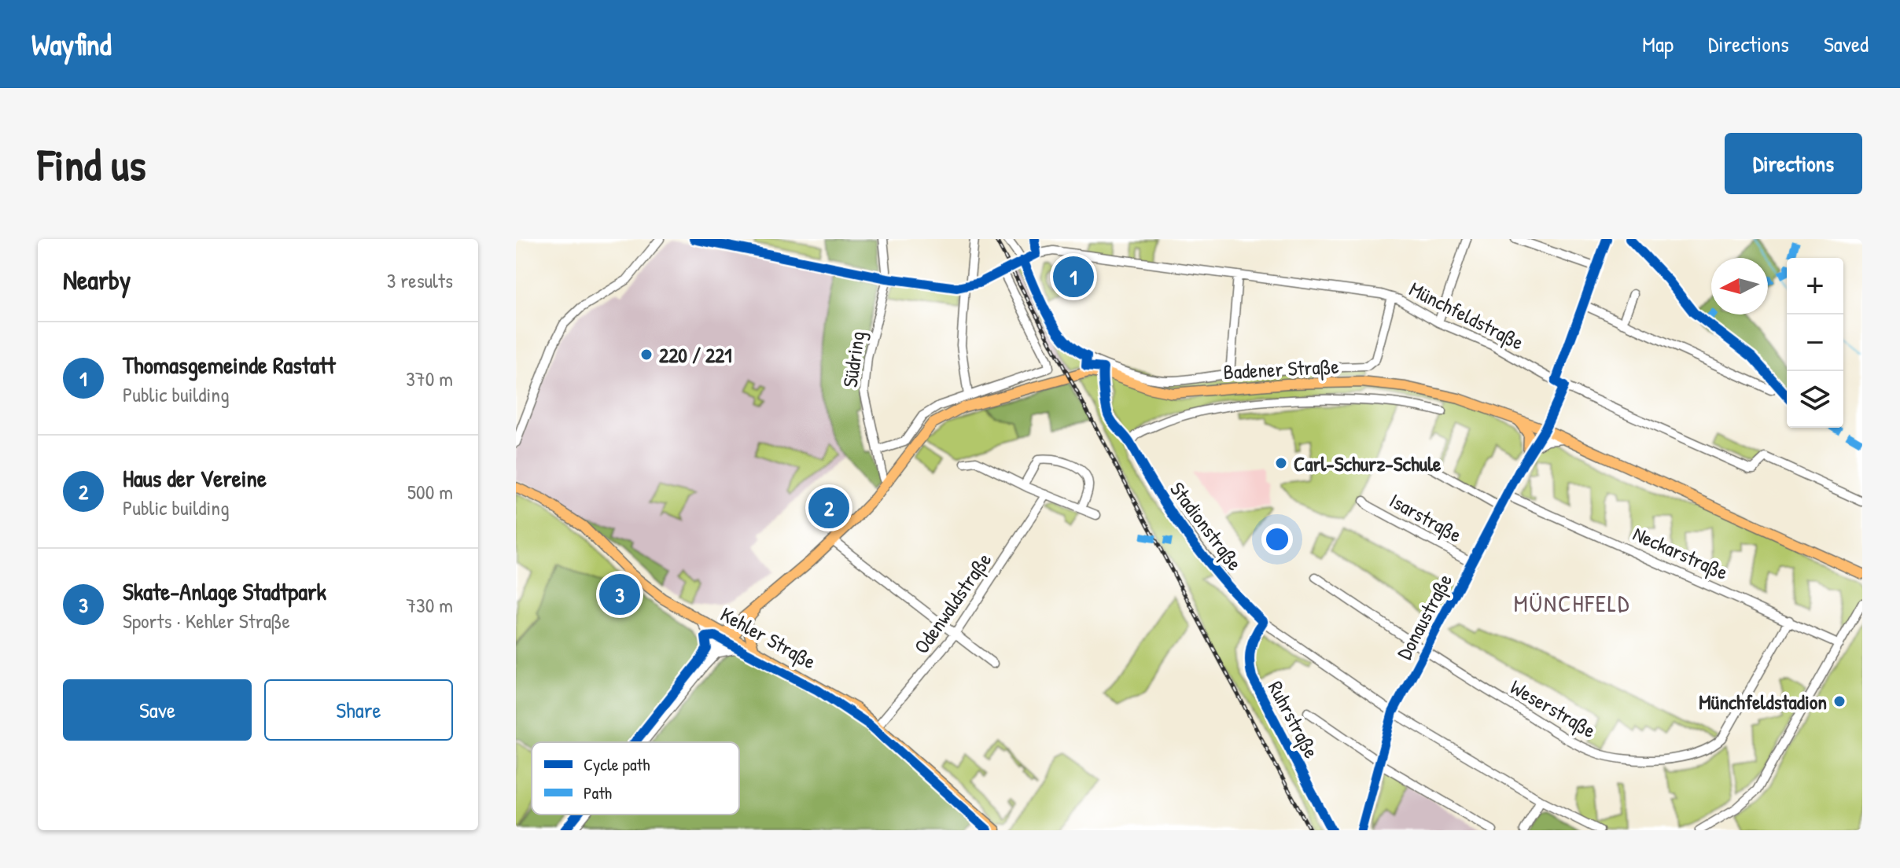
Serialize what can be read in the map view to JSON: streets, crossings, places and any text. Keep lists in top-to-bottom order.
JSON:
{
  "streets": {
    "main road": ["Badener Straße", "Kehler Straße"],
    "street": [
      "Münchfeldstraße",
      "Südring",
      "Isarstraße",
      "Stadionstraße",
      "Neckarstraße",
      "Odenwaldstraße",
      "Donaustraße",
      "Weserstraße",
      "Ruhrstraße"
    ]
  },
  "crossings": [
    ["Münchfeldstraße", "Donaustraße"],
    ["Südring", "Badener Straße"],
    ["Badener Straße", "Donaustraße"],
    ["Badener Straße", "Kehler Straße"],
    ["Isarstraße", "Donaustraße"],
    ["Stadionstraße", "Donaustraße"],
    ["Stadionstraße", "Ruhrstraße"],
    ["Neckarstraße", "Donaustraße"],
    ["Neckarstraße", "Weserstraße"],
    ["Odenwaldstraße", "Kehler Straße"],
    ["Donaustraße", "Weserstraße"]
  ],
  "districts": ["MÜNCHFELD"],
  "places": ["220 / 221", "Carl-Schurz-Schule", "Münchfeldstadion"],
  "legend": ["Cycle path", "Path"],
  "north": "left",
  "page": {
    "header": "Wayfind",
    "nav": ["Map", "Directions", "Saved"],
    "buttons": [
      "Directions",
      ["Save", "Share"]
    ],
    "title": "Find us",
    "heading": ["Nearby", "3 results"],
    "pins": ["1", "2", "3"],
    "map_buttons": ["+", "−"],
    "list": [
      {
        "mark": "1",
        "name": "Thomasgemeinde Rastatt",
        "note": "Public building",
        "value": "370 m"
      },
      {
        "mark": "2",
        "name": "Haus der Vereine",
        "note": "Public building",
        "value": "500 m"
      },
      {
        "mark": "3",
        "name": "Skate-Anlage Stadtpark",
        "note": "Sports · Kehler Straße",
        "value": "730 m"
      }
    ]
  }
}
